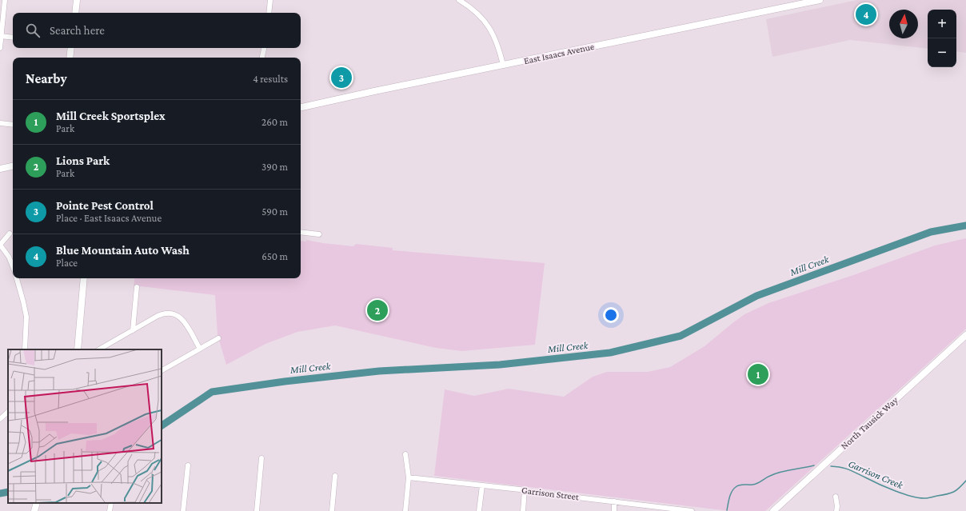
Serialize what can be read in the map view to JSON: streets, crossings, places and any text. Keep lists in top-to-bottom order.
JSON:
{
  "streets": {
    "main road": ["East Isaacs Avenue", "North Tausick Way"],
    "street": ["Garrison Street"]
  },
  "water": ["Mill Creek", "Garrison Creek"],
  "north": "top",
  "page": {
    "pins": [
      "4",
      "3",
      "2",
      "1"
    ],
    "map_buttons": ["+", "−"],
    "search": "Search here",
    "heading": ["Nearby", "4 results"],
    "list": [
      {
        "mark": "1",
        "name": "Mill Creek Sportsplex",
        "note": "Park",
        "value": "260 m"
      },
      {
        "mark": "2",
        "name": "Lions Park",
        "note": "Park",
        "value": "390 m"
      },
      {
        "mark": "3",
        "name": "Pointe Pest Control",
        "note": "Place · East Isaacs Avenue",
        "value": "590 m"
      },
      {
        "mark": "4",
        "name": "Blue Mountain Auto Wash",
        "note": "Place",
        "value": "650 m"
      }
    ]
  }
}
